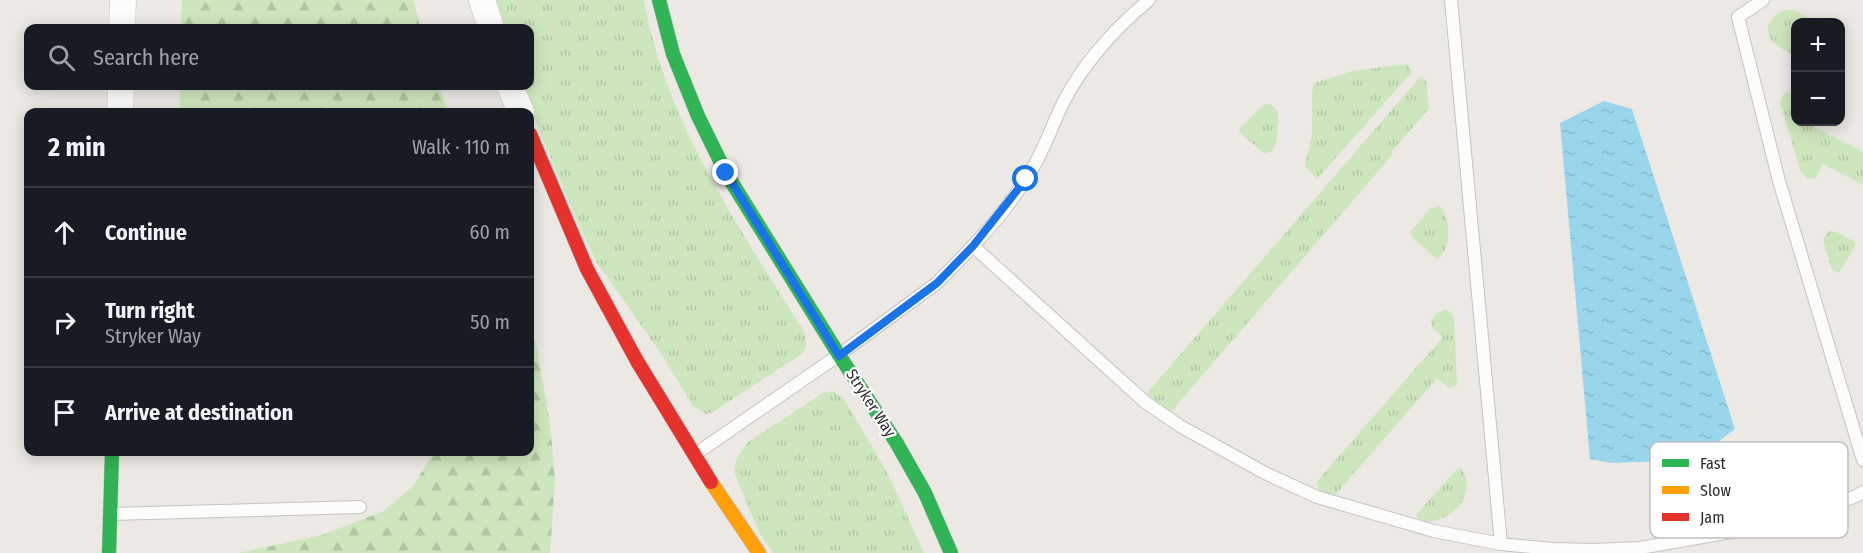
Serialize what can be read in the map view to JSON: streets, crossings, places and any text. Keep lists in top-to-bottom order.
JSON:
{
  "streets": {
    "street": ["Stryker Way"]
  },
  "legend": ["Fast", "Slow", "Jam"],
  "page": {
    "map_buttons": ["+", "−"],
    "search": "Search here",
    "heading": ["2 min", "Walk · 110 m"],
    "list": [
      ["Continue", "60 m"],
      ["Turn right", "Stryker Way", "50 m"],
      "Arrive at destination"
    ]
  }
}
